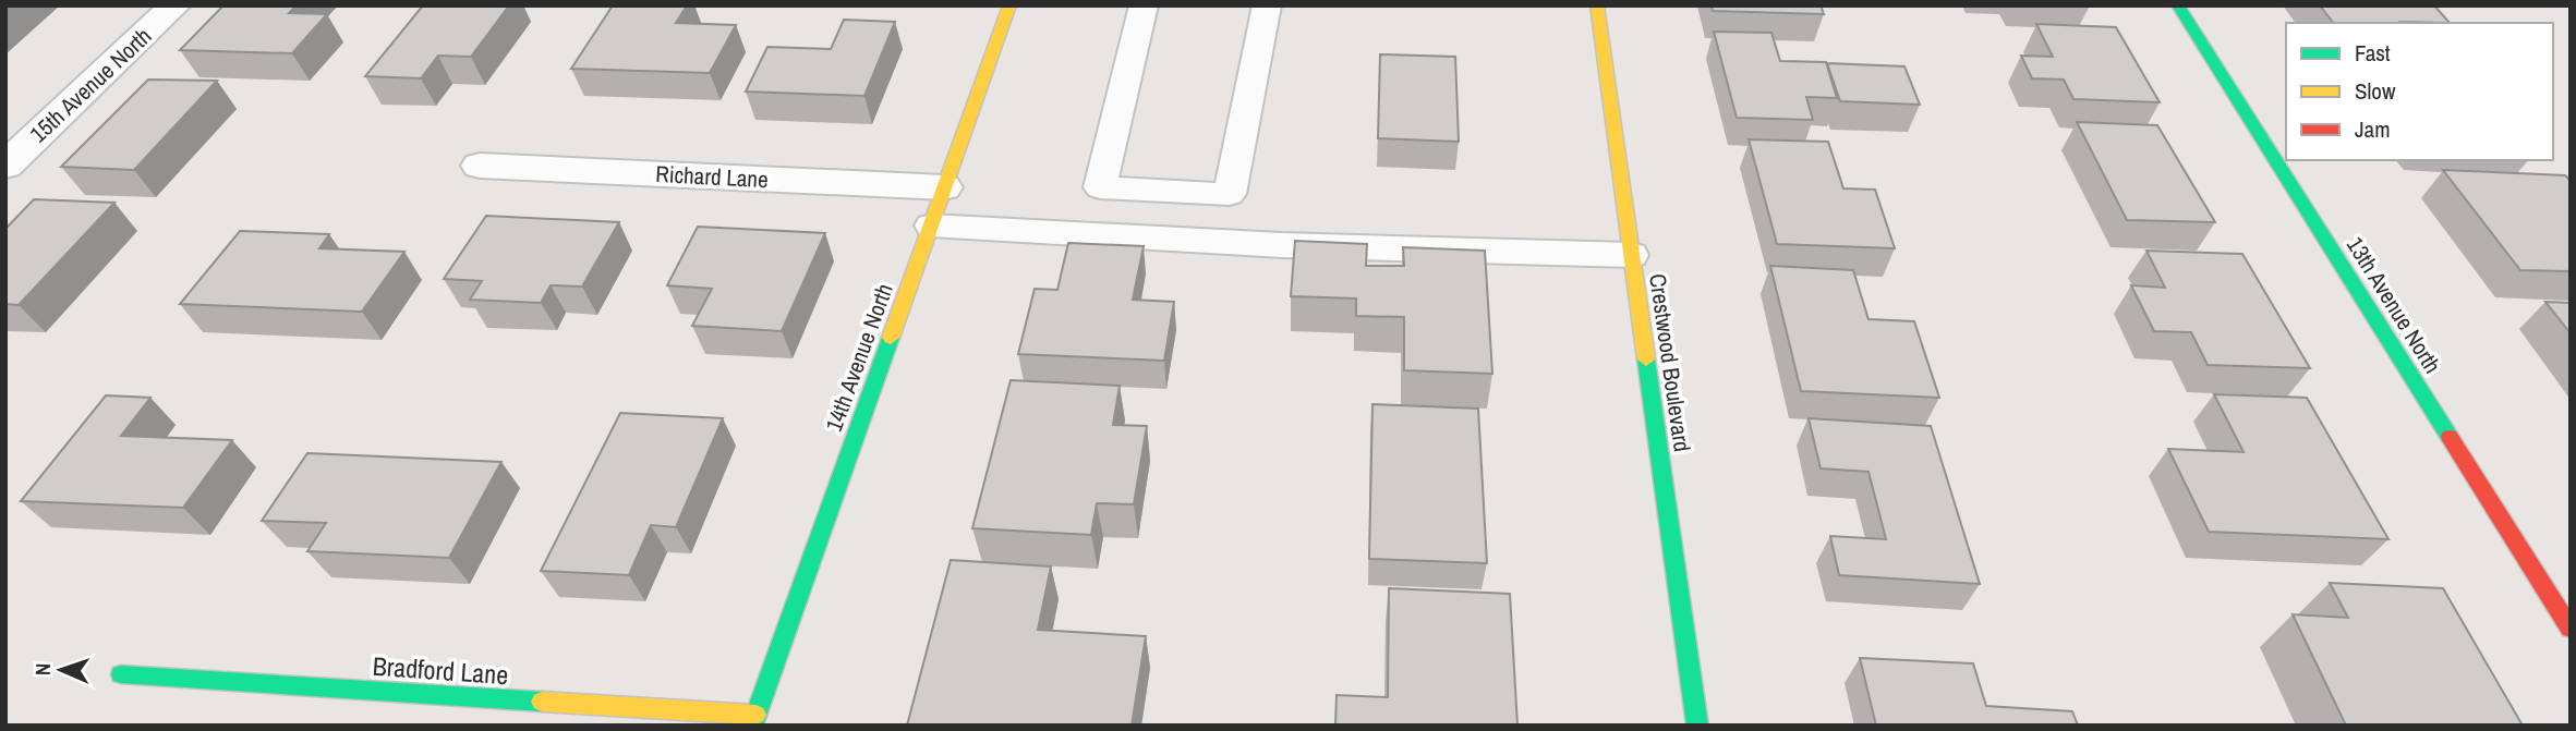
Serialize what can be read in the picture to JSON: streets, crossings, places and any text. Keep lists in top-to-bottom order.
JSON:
{
  "streets": {
    "street": [
      "15th Avenue North",
      "Richard Lane",
      "13th Avenue North",
      "14th Avenue North",
      "Crestwood Boulevard",
      "Bradford Lane"
    ]
  },
  "crossings": [
    ["Richard Lane", "14th Avenue North"],
    ["14th Avenue North", "Bradford Lane"]
  ],
  "legend": ["Fast", "Slow", "Jam"],
  "north": "left"
}
